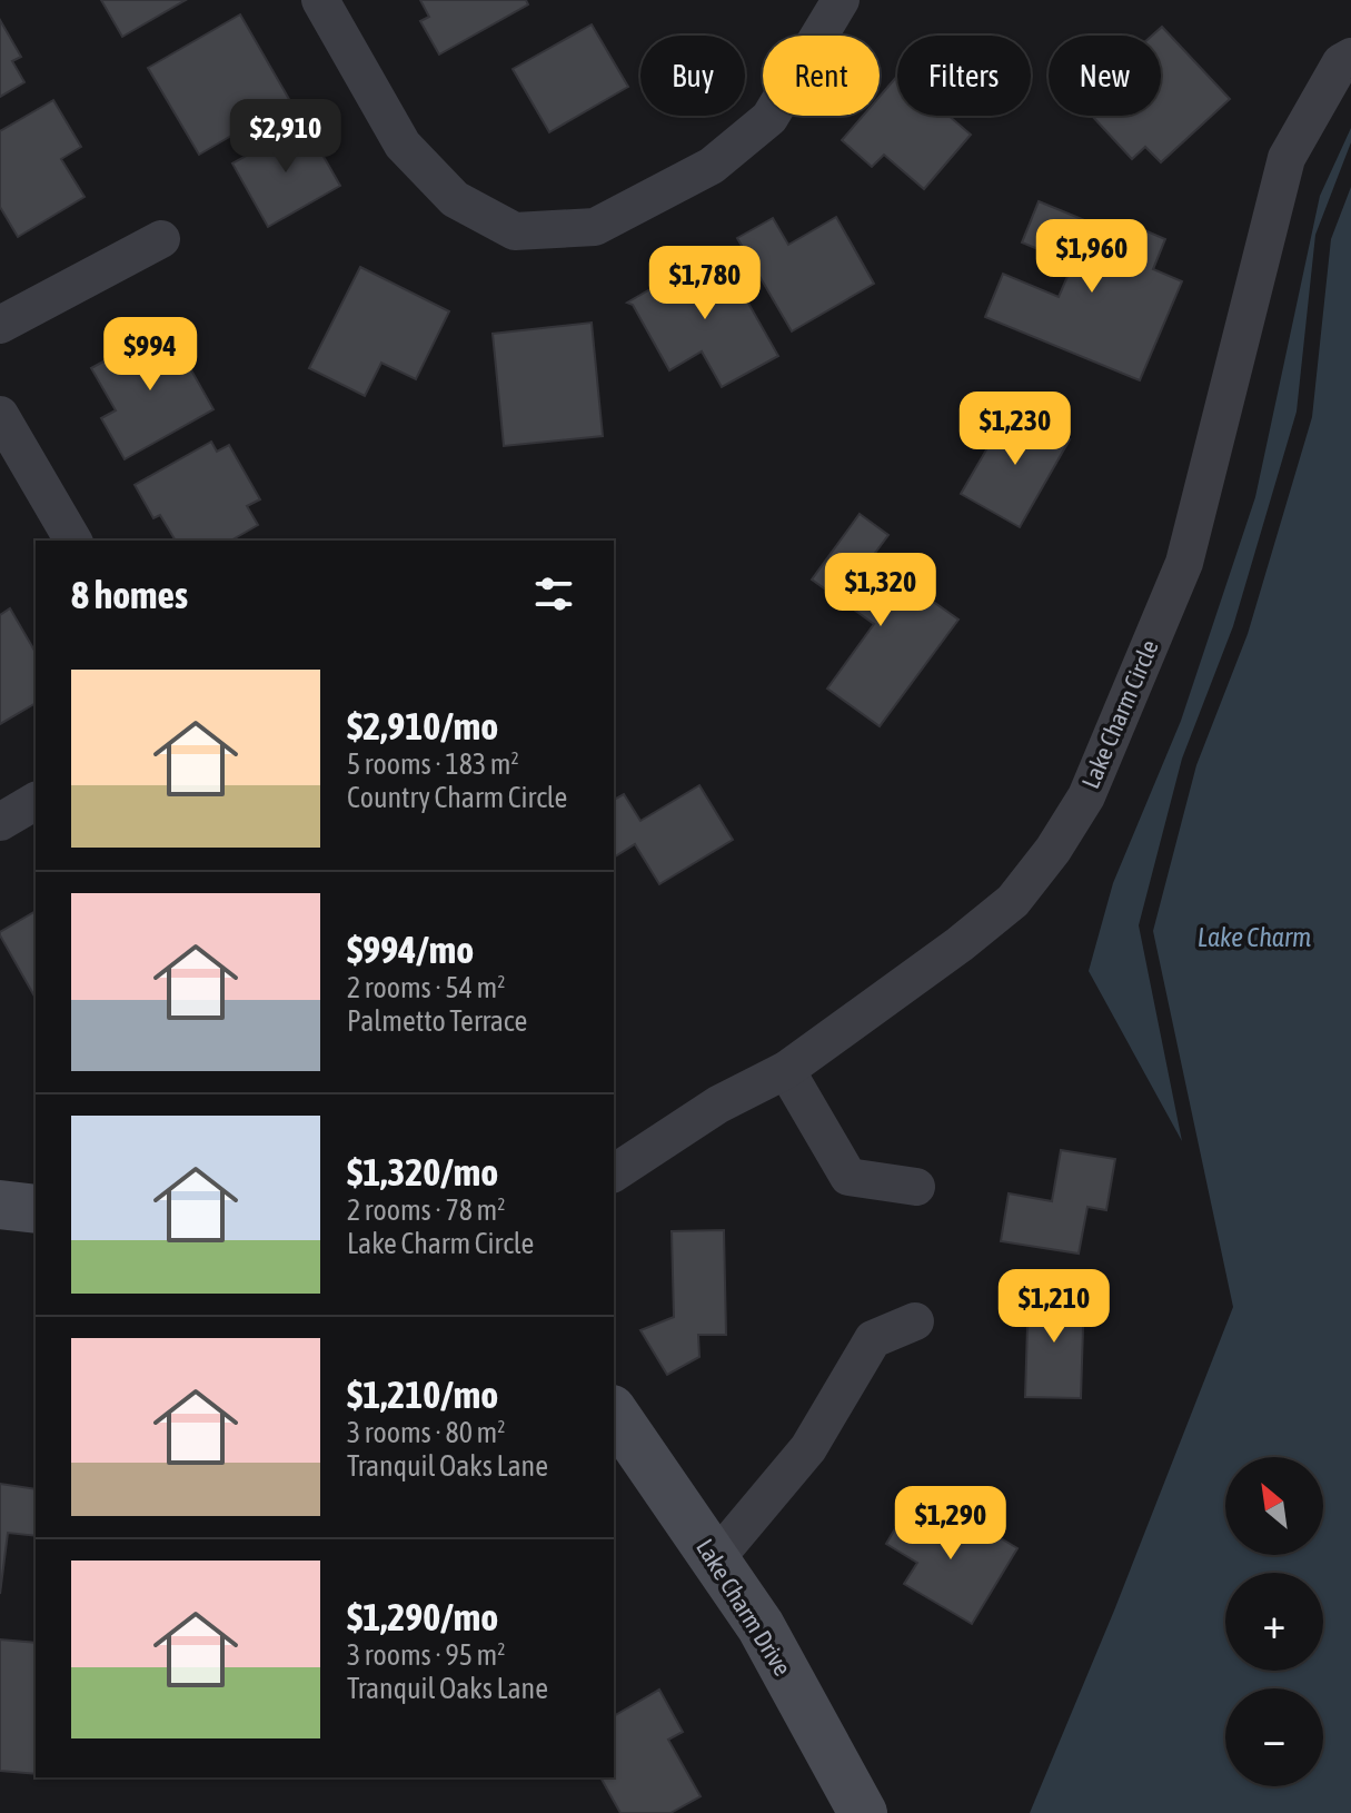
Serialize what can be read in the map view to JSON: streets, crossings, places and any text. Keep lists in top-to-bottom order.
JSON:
{
  "streets": {
    "street": ["Lake Charm Circle", "Lake Charm Drive"]
  },
  "water": ["Lake Charm"],
  "north": "top left",
  "page": {
    "chip": [
      "Buy",
      "Rent",
      "Filters",
      "New"
    ],
    "price": [
      "$2,910",
      "$1,960",
      "$1,780",
      "$994",
      "$1,230",
      "$1,320",
      "$1,210",
      "$1,290"
    ],
    "heading": "8 homes",
    "list": [
      {
        "name": "$2,910/mo",
        "note": "5 rooms · 183 m² · Country Charm Circle"
      },
      {
        "name": "$994/mo",
        "note": "2 rooms · 54 m² · Palmetto Terrace"
      },
      {
        "name": "$1,320/mo",
        "note": "2 rooms · 78 m² · Lake Charm Circle"
      },
      {
        "name": "$1,210/mo",
        "note": "3 rooms · 80 m² · Tranquil Oaks Lane"
      },
      {
        "name": "$1,290/mo",
        "note": "3 rooms · 95 m² · Tranquil Oaks Lane"
      }
    ],
    "map_buttons": ["+", "−"]
  }
}
